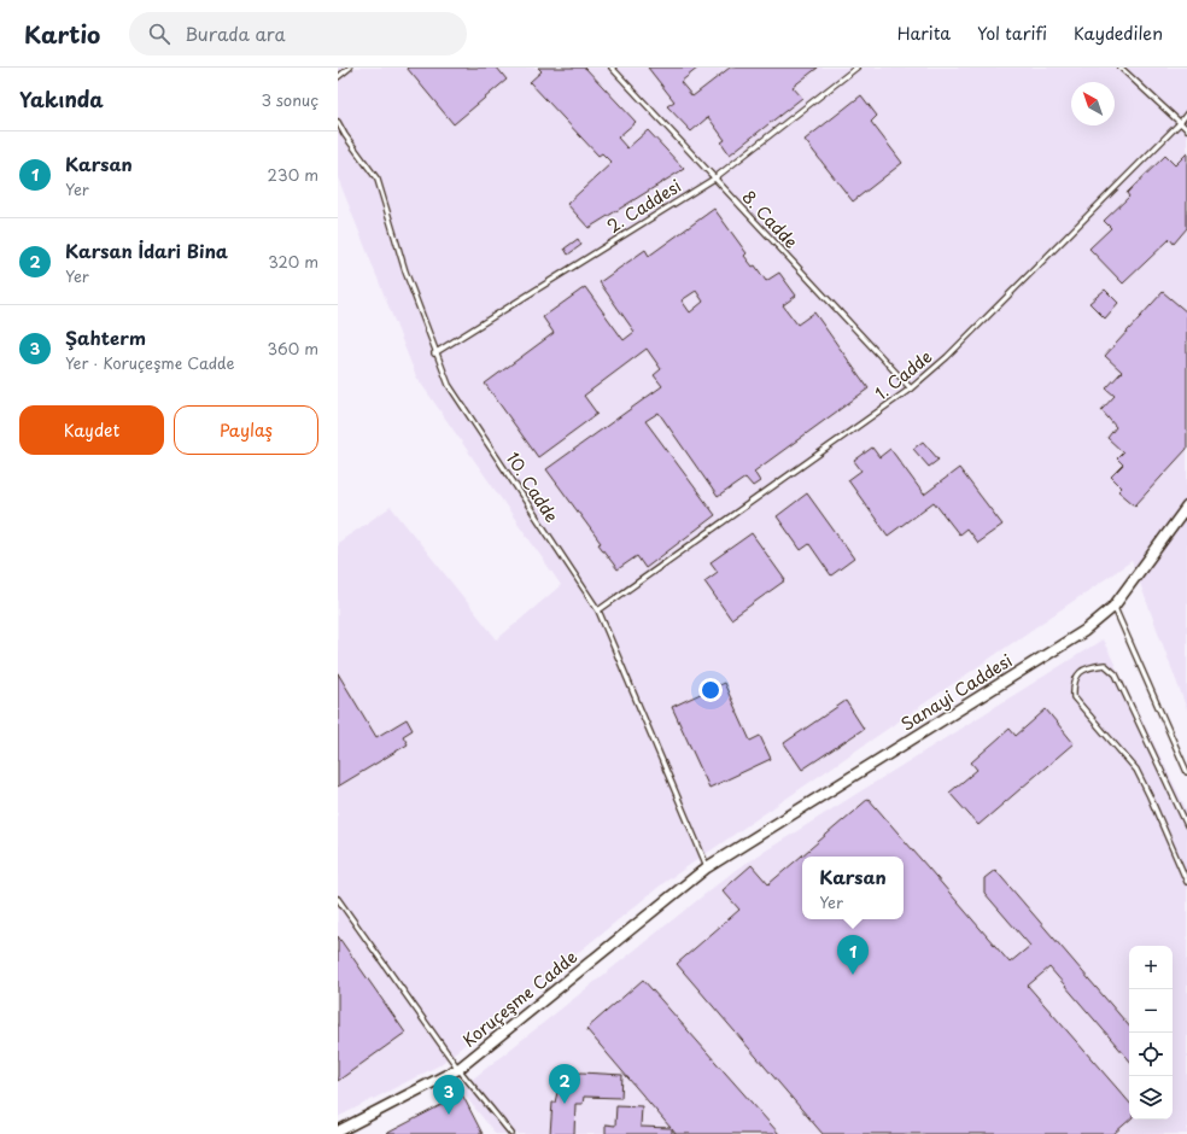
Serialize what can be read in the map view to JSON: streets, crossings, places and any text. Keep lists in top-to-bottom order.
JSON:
{
  "streets": {
    "street": ["Sanayi Caddesi", "Koruçeşme Cadde"],
    "lane": [
      "2. Caddesi",
      "8. Cadde",
      "1. Cadde",
      "10. Cadde"
    ]
  },
  "crossings": [
    ["2. Caddesi", "8. Cadde"],
    ["2. Caddesi", "10. Cadde"],
    ["8. Cadde", "1. Cadde"],
    ["1. Cadde", "10. Cadde"],
    ["10. Cadde", "Sanayi Caddesi"],
    ["10. Cadde", "Koruçeşme Cadde"],
    ["Sanayi Caddesi", "Koruçeşme Cadde"]
  ],
  "north": "top left",
  "page": {
    "header": "Kartio",
    "search": "Burada ara",
    "nav": ["Harita", "Yol tarifi", "Kaydedilen"],
    "heading": ["Yakında", "3 sonuç"],
    "list": [
      {
        "mark": "1",
        "name": "Karsan",
        "note": "Yer",
        "value": "230 m"
      },
      {
        "mark": "2",
        "name": "Karsan İdari Bina",
        "note": "Yer",
        "value": "320 m"
      },
      {
        "mark": "3",
        "name": "Şahterm",
        "note": "Yer · Koruçeşme Cadde",
        "value": "360 m"
      }
    ],
    "buttons": ["Kaydet", "Paylaş"],
    "popup": ["Karsan", "Yer"],
    "pins": ["1", "2", "3"],
    "map_buttons": ["+", "−"]
  }
}
